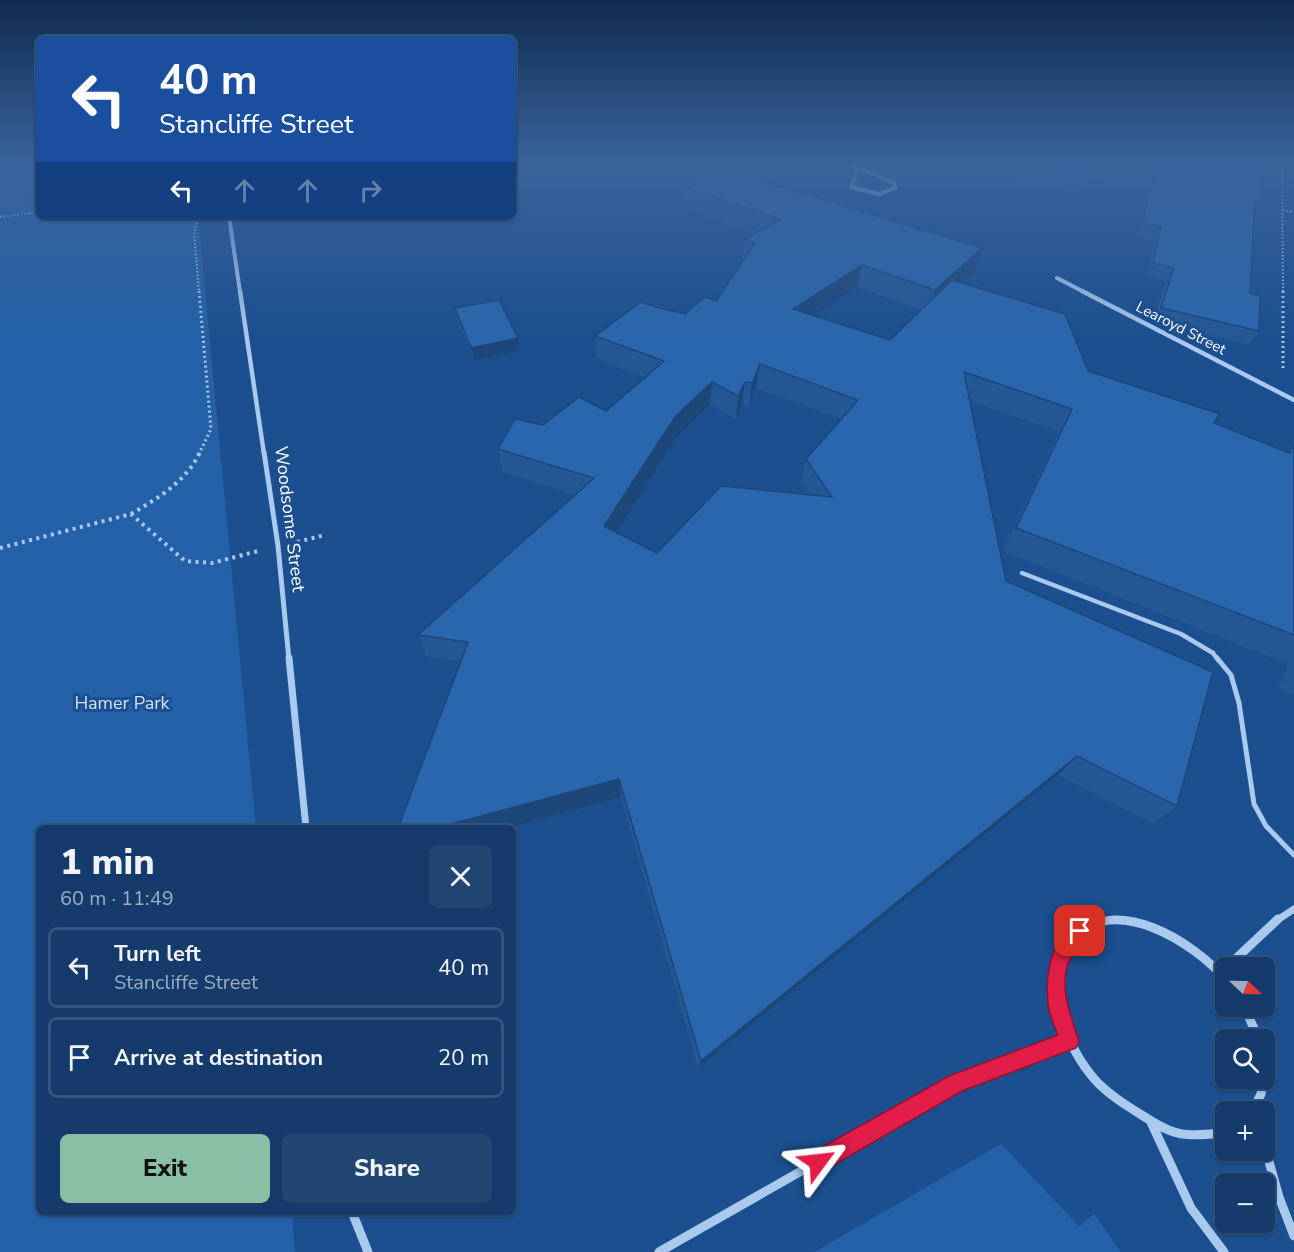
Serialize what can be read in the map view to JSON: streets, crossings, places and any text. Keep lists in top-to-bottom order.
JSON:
{
  "streets": {
    "street": ["Learoyd Street", "Woodsome Street"]
  },
  "parks": ["Hamer Park"],
  "north": "right",
  "page": {
    "turn": ["40 m", "Stancliffe Street"],
    "heading": ["1 min", "60 m · 11:49"],
    "list": [
      {
        "name": "Turn left",
        "note": "Stancliffe Street",
        "value": "40 m"
      },
      {
        "name": "Arrive at destination",
        "value": "20 m"
      }
    ],
    "map_buttons": ["+", "−"],
    "buttons": ["Exit", "Share"]
  }
}
